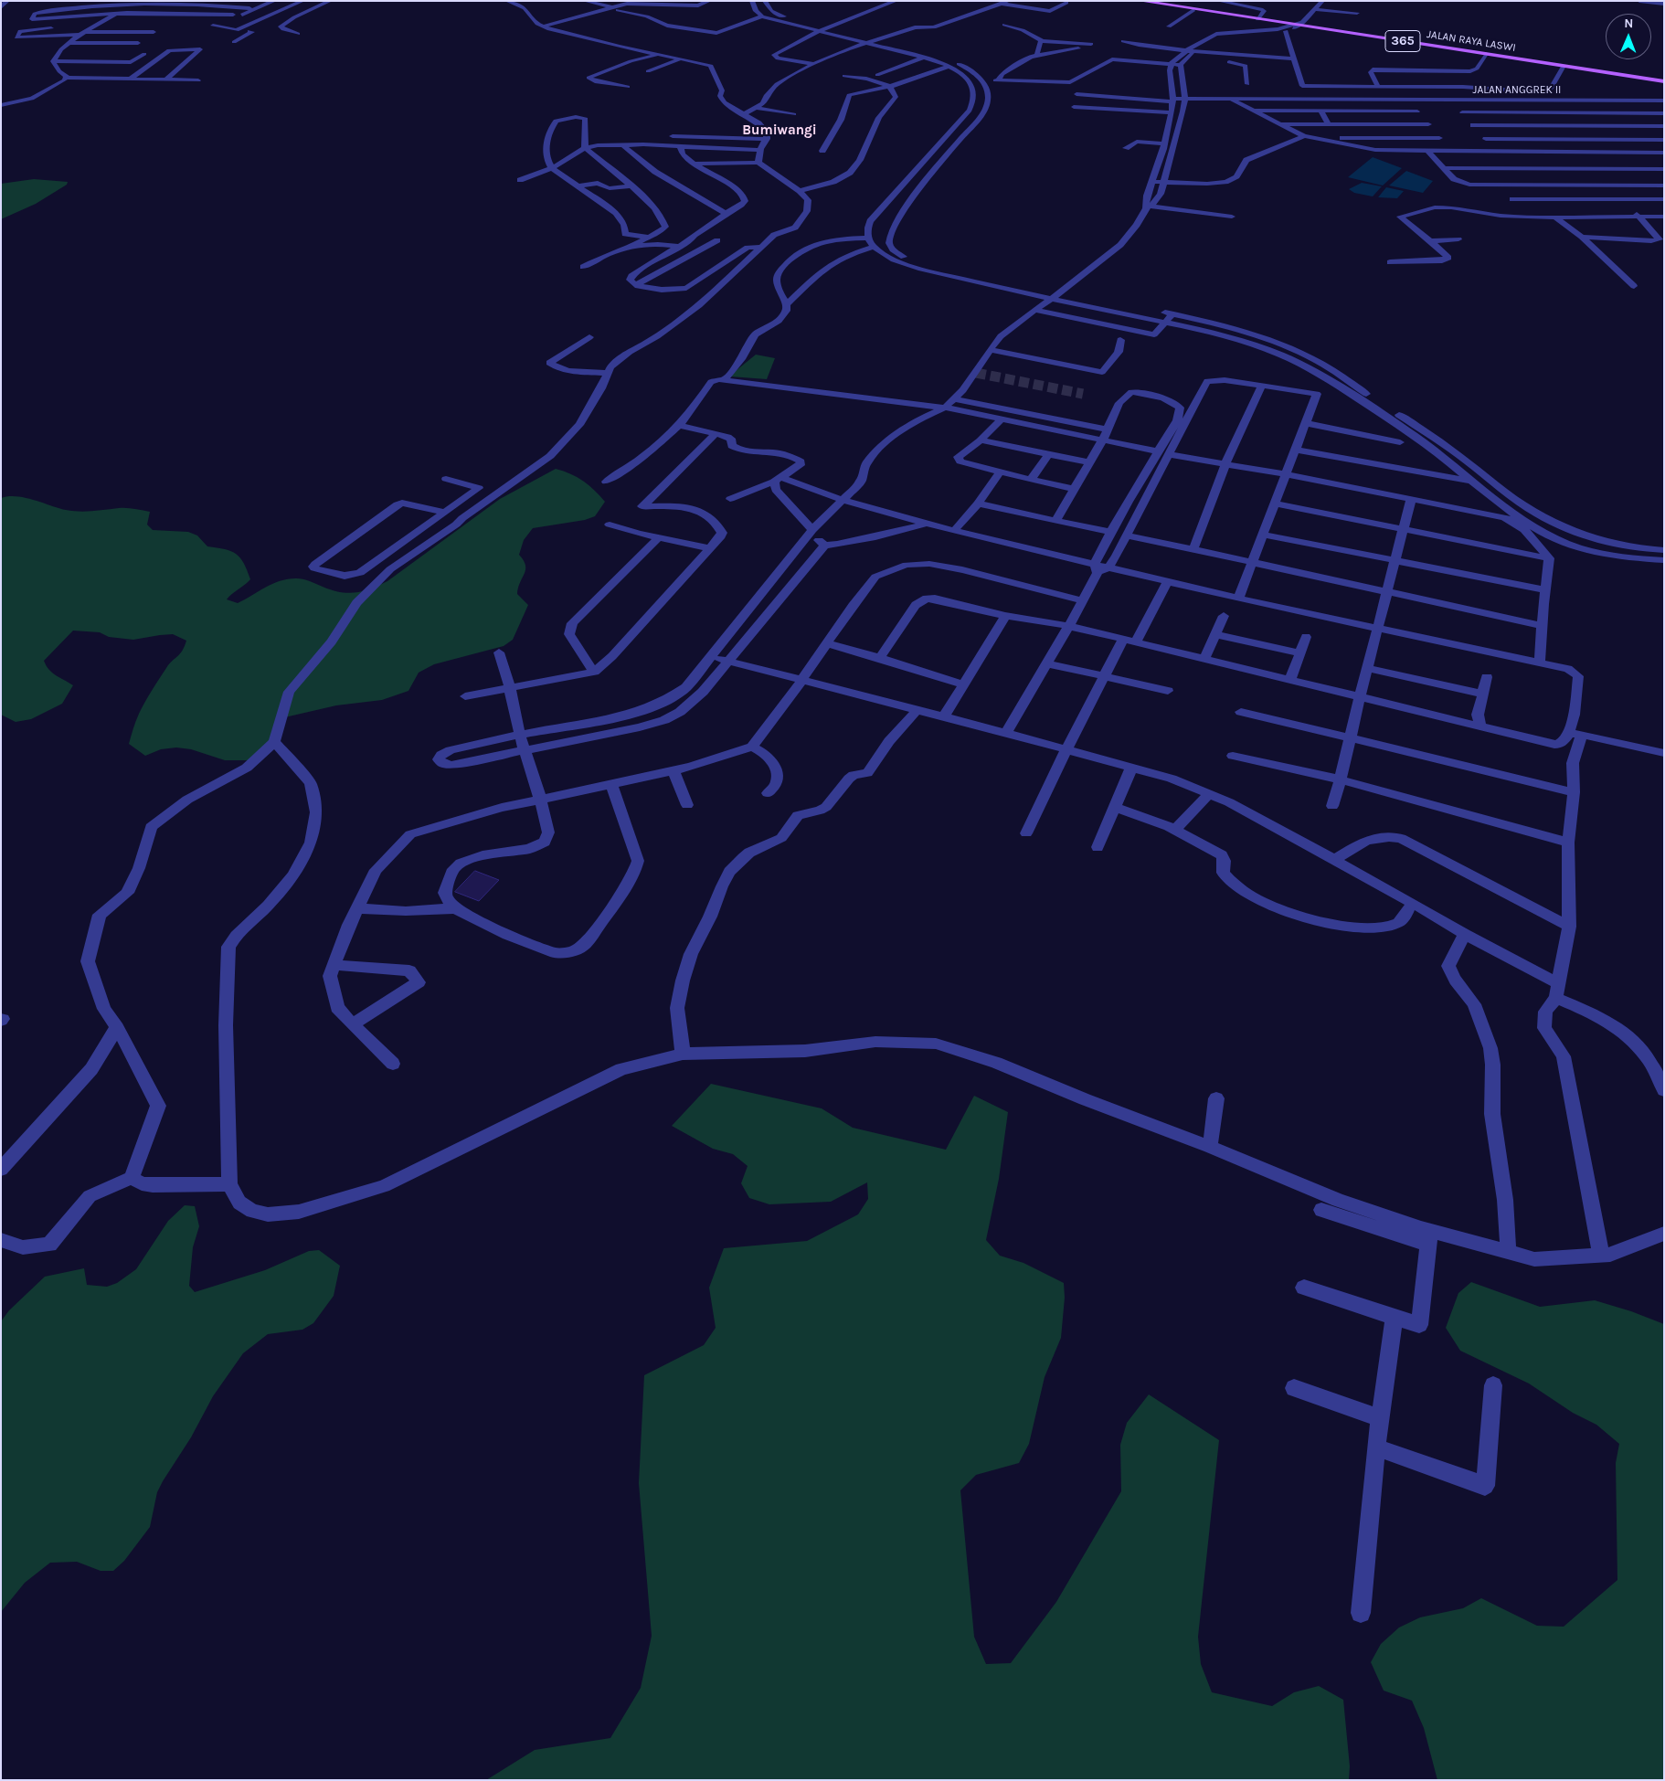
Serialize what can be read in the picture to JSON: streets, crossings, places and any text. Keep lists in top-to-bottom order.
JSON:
{
  "streets": {
    "main road": ["365", "JALAN RAYA LASWI"],
    "street": ["JALAN ANGGREK II"]
  },
  "districts": ["Bumiwangi"],
  "north": "top"
}
